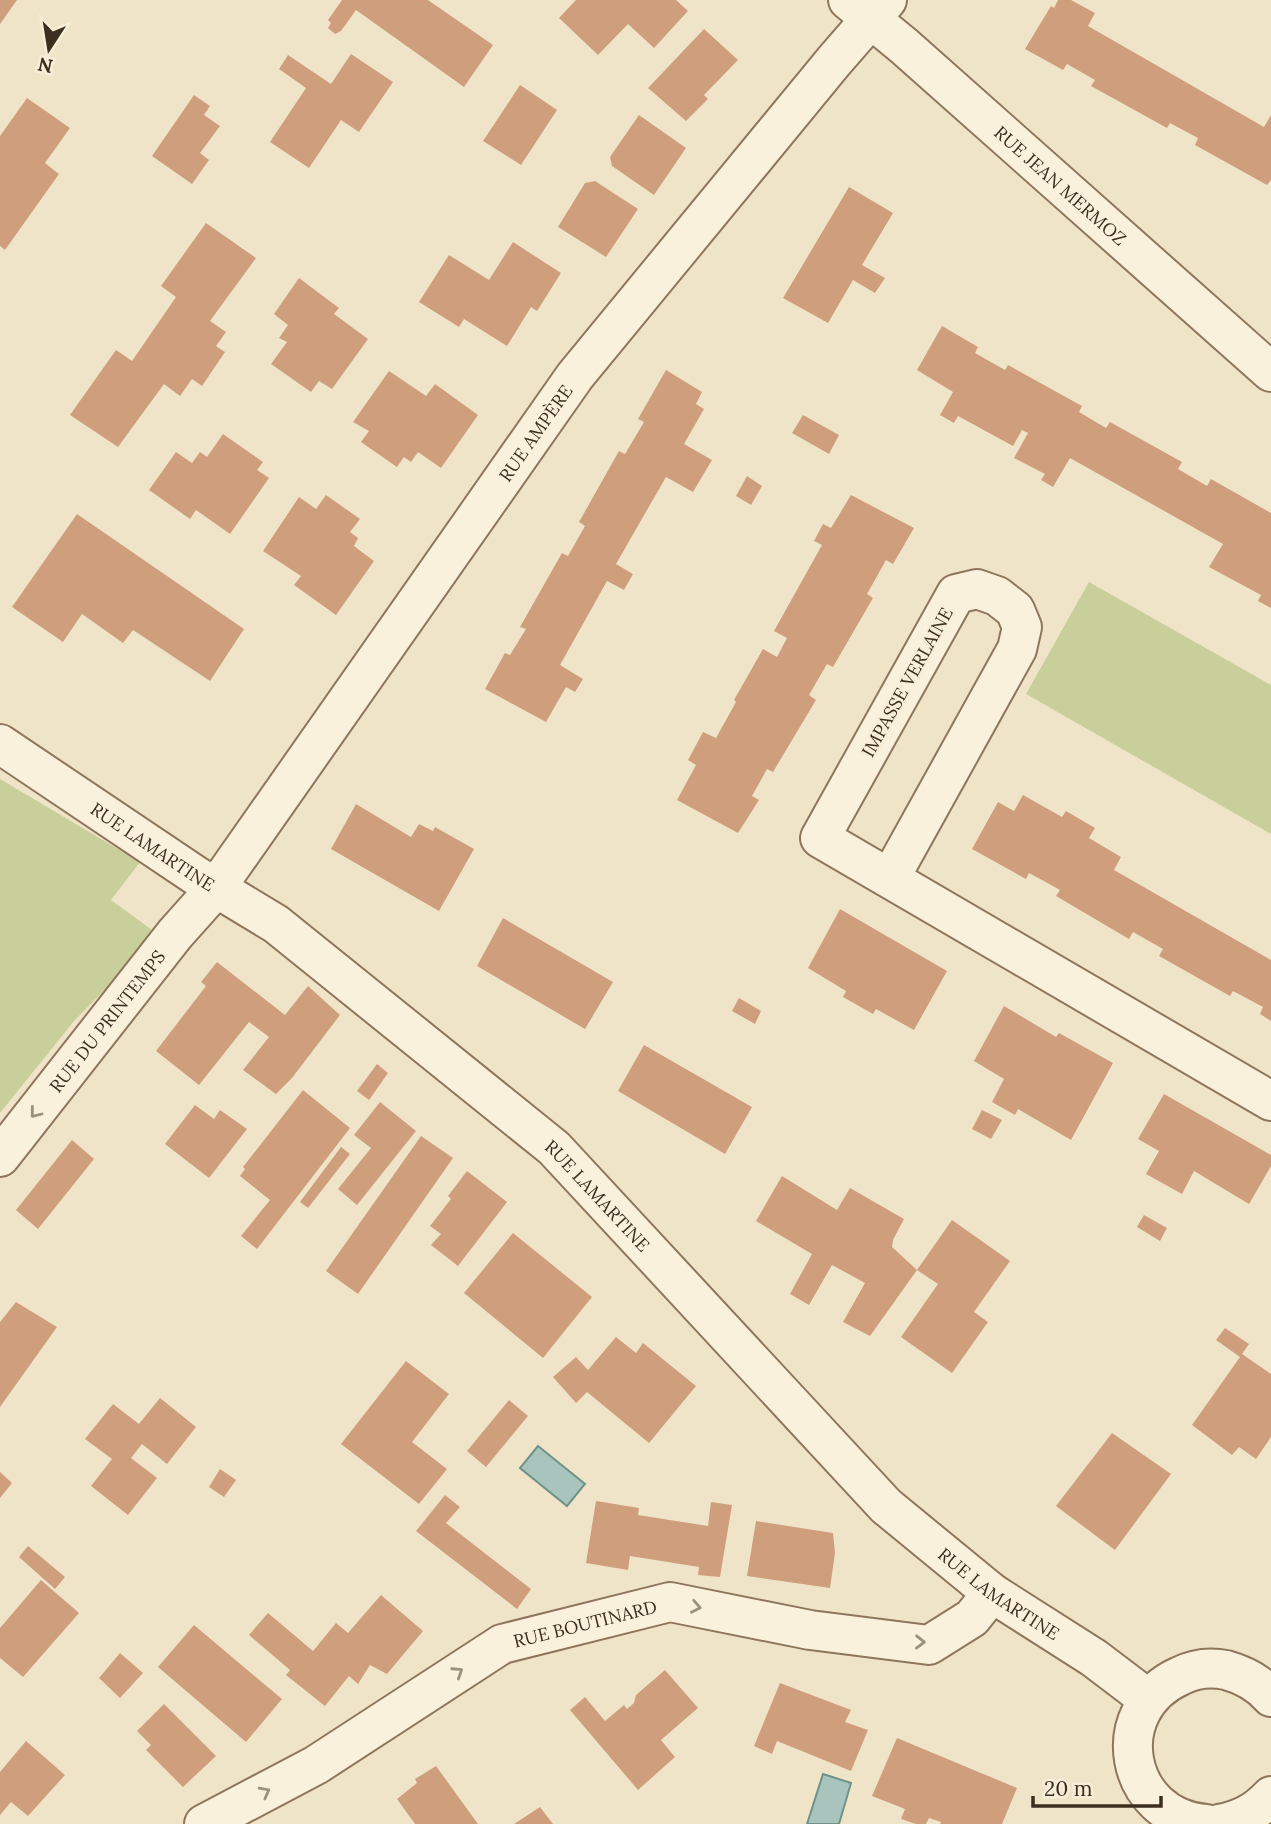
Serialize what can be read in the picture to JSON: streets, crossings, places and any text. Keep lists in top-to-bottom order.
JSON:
{
  "streets": {
    "street": [
      "RUE JEAN MERMOZ",
      "RUE AMPÈRE",
      "IMPASSE VERLAINE",
      "RUE LAMARTINE",
      "RUE DU PRINTEMPS",
      "RUE BOUTINARD"
    ]
  },
  "crossings": [
    ["RUE JEAN MERMOZ", "RUE AMPÈRE"],
    ["RUE AMPÈRE", "RUE LAMARTINE"],
    ["RUE AMPÈRE", "RUE DU PRINTEMPS"],
    ["RUE LAMARTINE", "RUE DU PRINTEMPS"],
    ["RUE LAMARTINE", "RUE BOUTINARD"]
  ],
  "one_way": ["RUE DU PRINTEMPS", "RUE BOUTINARD"],
  "scale_bar": "20 m",
  "north": "bottom"
}
